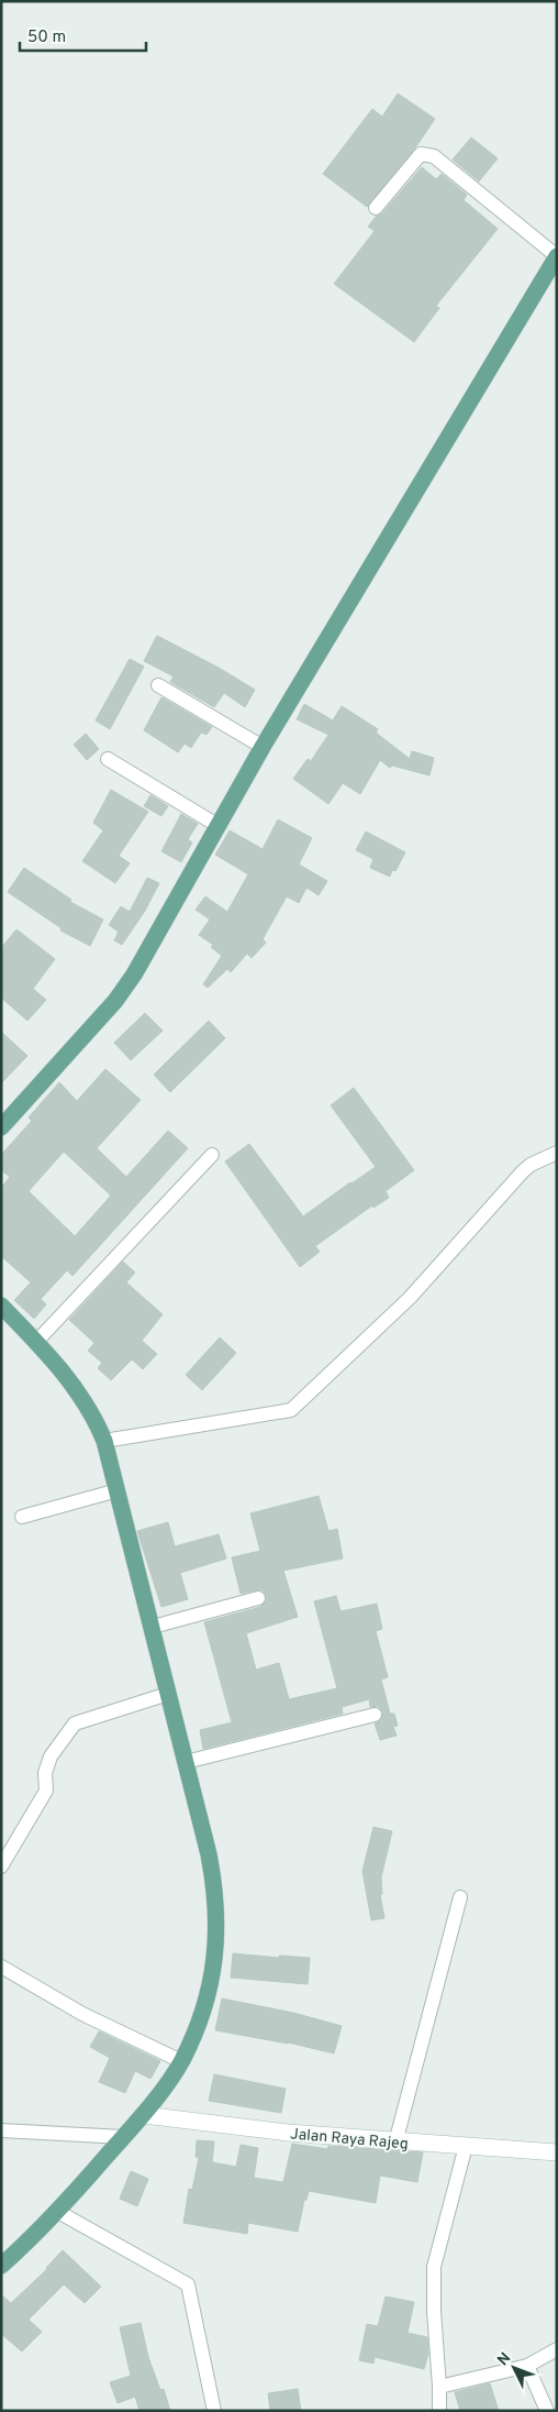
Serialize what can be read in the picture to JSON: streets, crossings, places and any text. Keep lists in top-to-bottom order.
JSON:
{
  "streets": {
    "main road": ["Jalan Raya Rajeg"]
  },
  "scale_bar": "50 m",
  "north": "top left"
}
